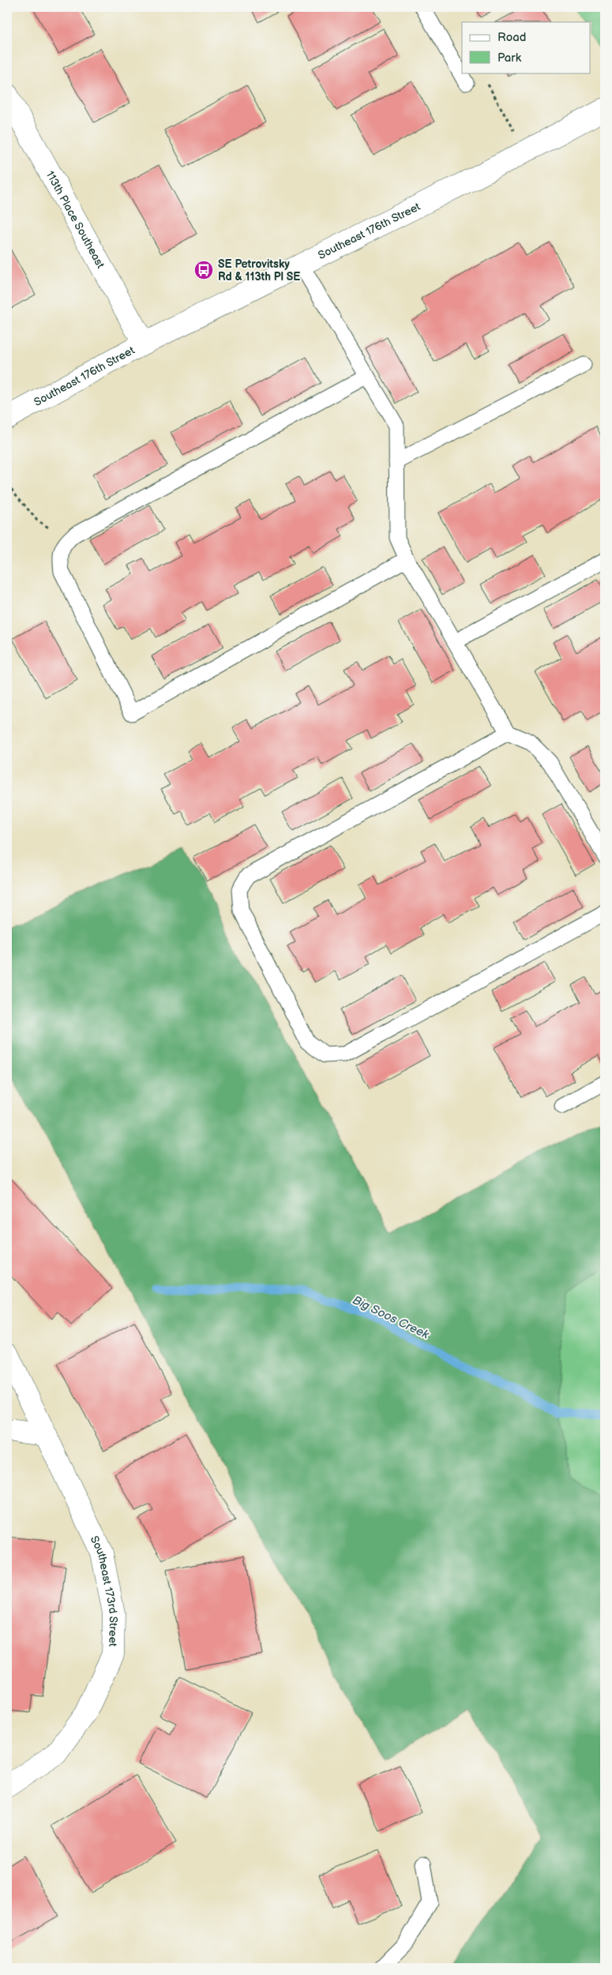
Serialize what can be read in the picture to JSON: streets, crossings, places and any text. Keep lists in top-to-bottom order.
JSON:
{
  "streets": {
    "street": ["113th Place Southeast", "Southeast 176th Street", "Southeast 173rd Street"]
  },
  "crossings": [
    ["113th Place Southeast", "Southeast 176th Street"]
  ],
  "water": ["Big Soos Creek"],
  "places": {
    "bus stop": ["SE Petrovitsky Rd & 113th Pl SE"]
  },
  "legend": ["Road", "Park"]
}
